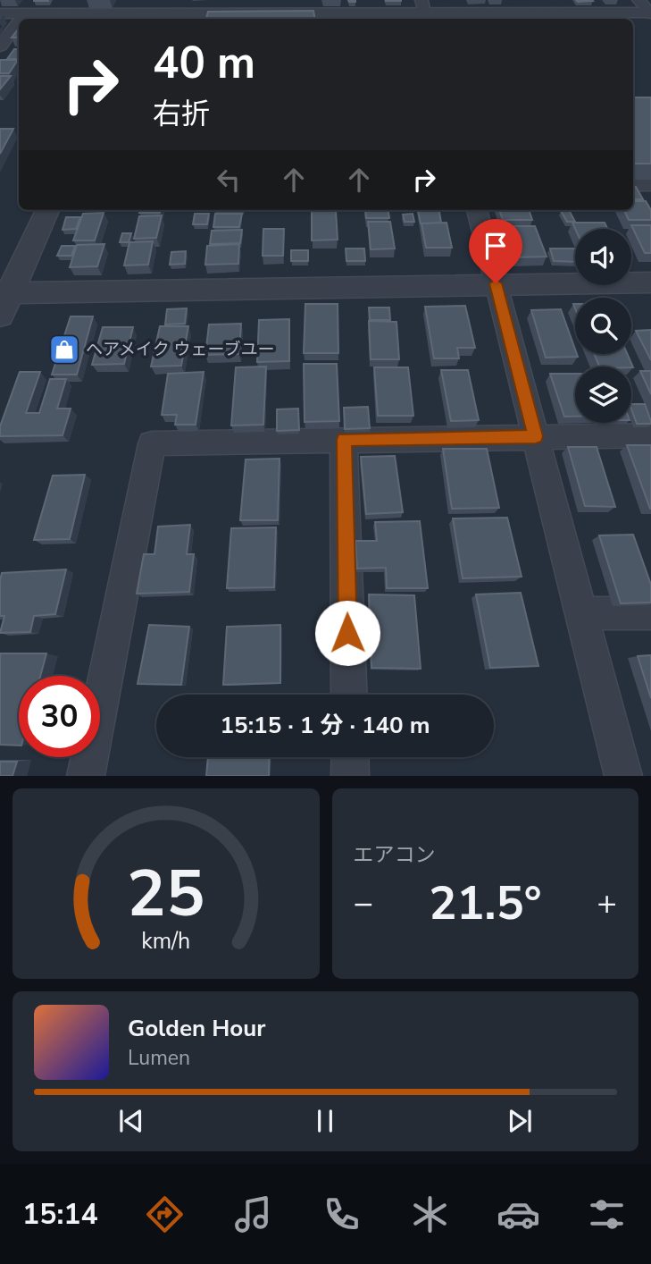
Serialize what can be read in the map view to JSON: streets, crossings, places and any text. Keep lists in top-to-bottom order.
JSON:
{
  "places": {
    "shop": ["ヘアメイク ウェーブユー"]
  },
  "page": {
    "turn": ["40 m", "右折"],
    "limit": "30",
    "trip": "15:15 · 1 分 · 140 m",
    "tile": "エアコン",
    "heat": ["−", "21.5°", "+"],
    "song": ["Golden Hour", "Lumen"],
    "tabs": "15:14",
    "gauge": ["25", "km/h"]
  }
}
